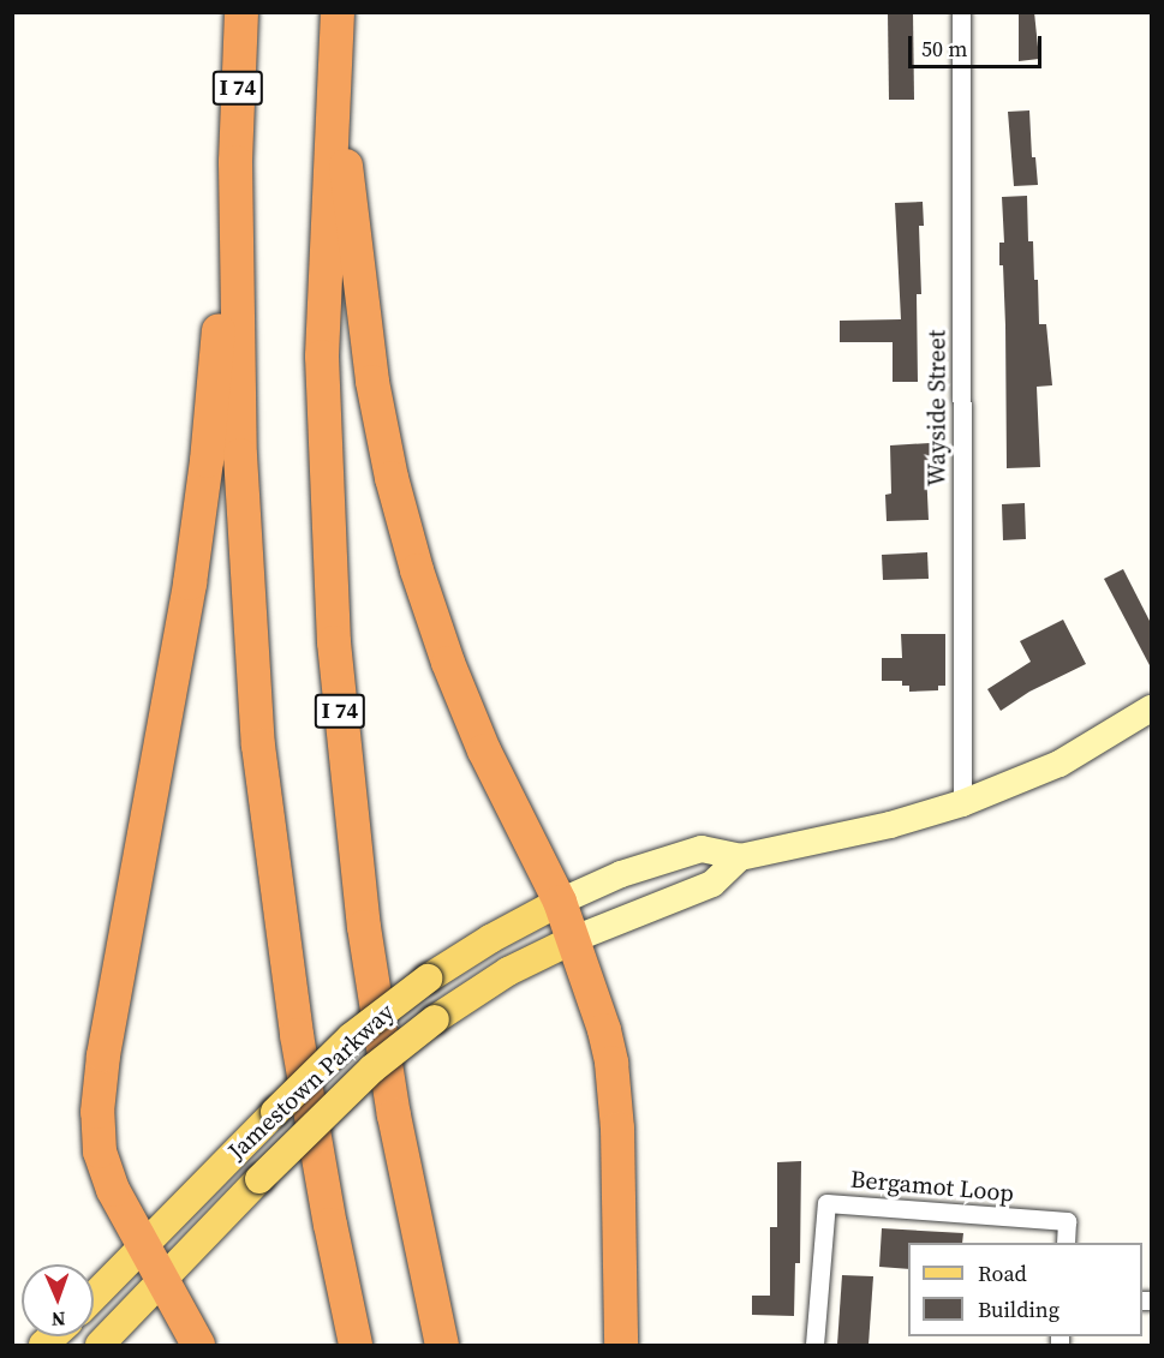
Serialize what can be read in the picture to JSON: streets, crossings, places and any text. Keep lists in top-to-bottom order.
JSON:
{
  "streets": {
    "highway": ["I 74"],
    "main road": ["Jamestown Parkway"],
    "street": ["Wayside Street", "Bergamot Loop"]
  },
  "crossings": [
    ["Wayside Street", "Jamestown Parkway"]
  ],
  "legend": ["Road", "Building"],
  "scale_bar": "50 m",
  "north": "bottom"
}
